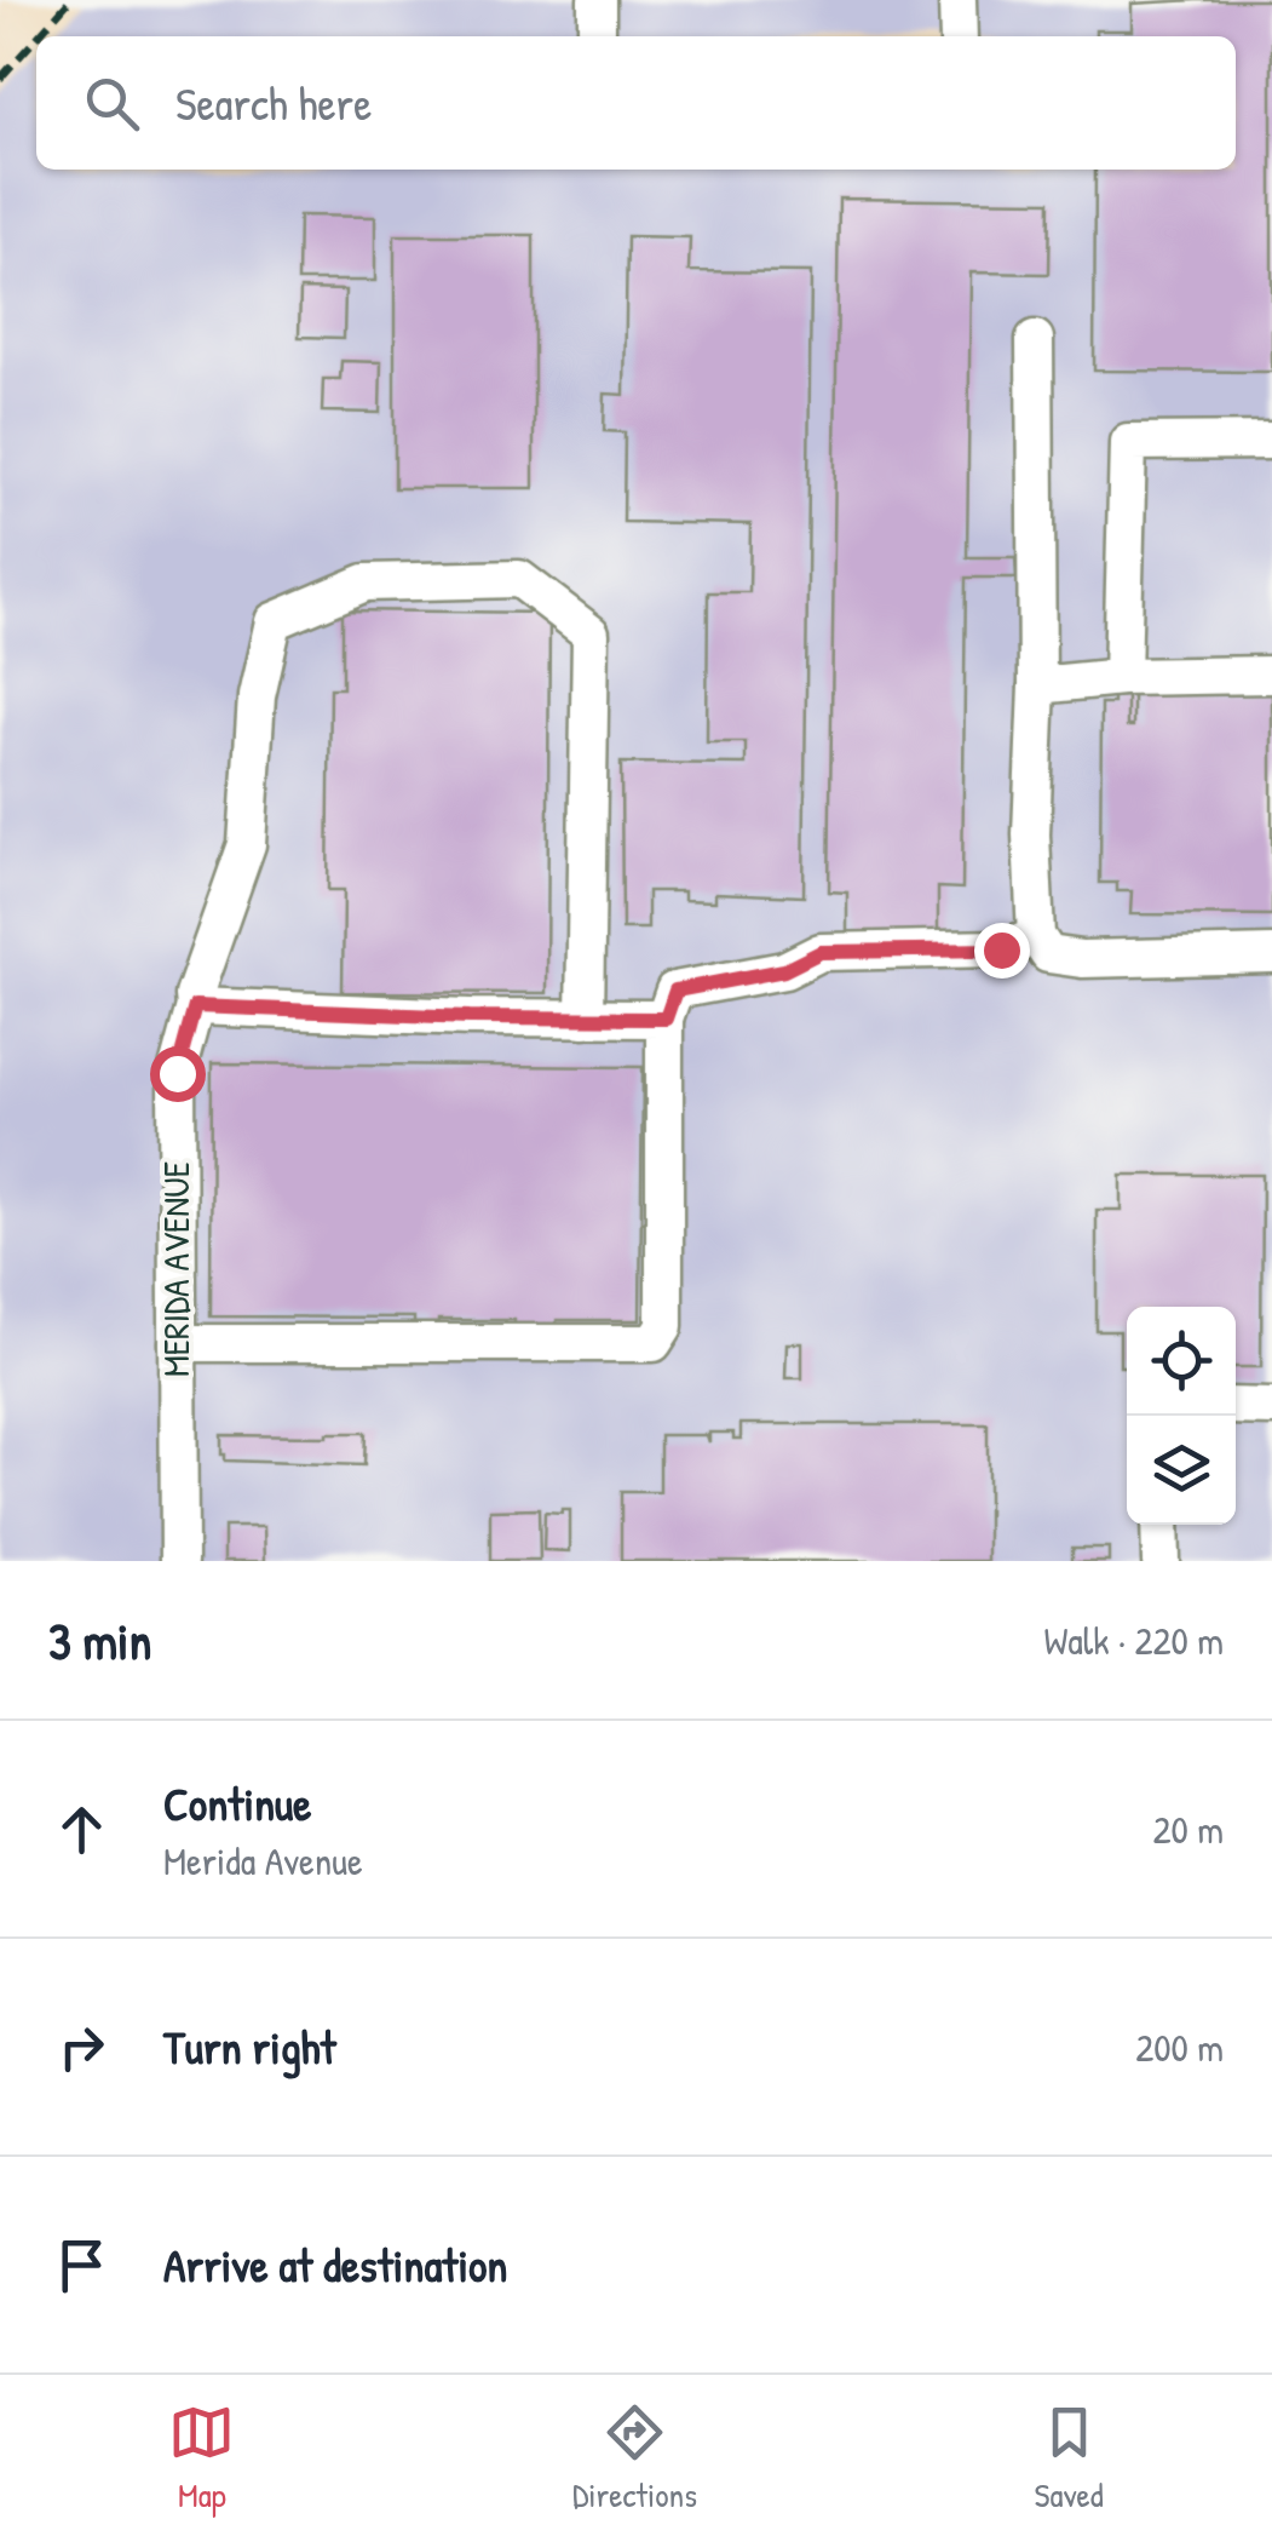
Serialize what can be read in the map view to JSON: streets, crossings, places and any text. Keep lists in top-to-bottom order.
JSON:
{
  "streets": {
    "lane": ["MERIDA AVENUE"]
  },
  "page": {
    "search": "Search here",
    "heading": ["3 min", "Walk · 220 m"],
    "list": [
      ["Continue", "Merida Avenue", "20 m"],
      ["Turn right", "200 m"],
      "Arrive at destination"
    ],
    "nav": ["Map", "Directions", "Saved"]
  }
}
